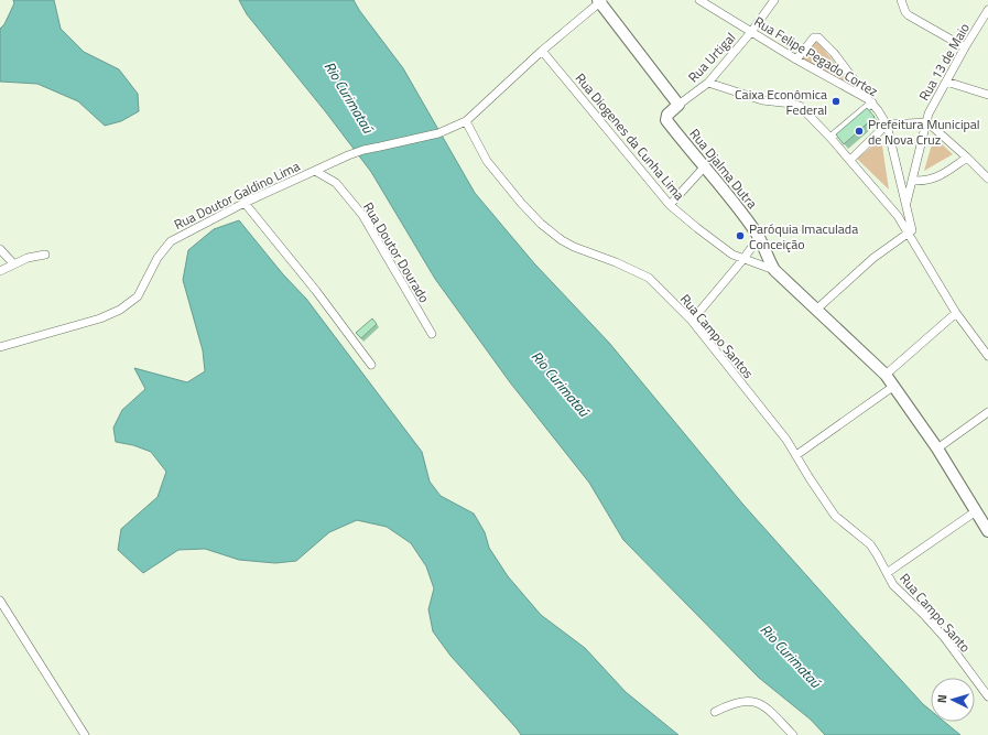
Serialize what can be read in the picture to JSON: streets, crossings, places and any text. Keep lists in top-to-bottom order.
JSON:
{
  "streets": {
    "main road": ["Rua Djalma Dutra"],
    "street": [
      "Rua Felipe Pegado Cortez",
      "Rua Urtigal",
      "Rua 13 de Maio",
      "Rua Diogenes da Cunha Lima",
      "Rua Doutor Galdino Lima",
      "Rua Doutor Dourado",
      "Rua Campo Santos",
      "Rua Campo Santo"
    ]
  },
  "crossings": [
    ["Rua Felipe Pegado Cortez", "Rua Urtigal"],
    ["Rua Felipe Pegado Cortez", "Rua 13 de Maio"],
    ["Rua Urtigal", "Rua Djalma Dutra"],
    ["Rua Diogenes da Cunha Lima", "Rua Djalma Dutra"],
    ["Rua Doutor Galdino Lima", "Rua Doutor Dourado"],
    ["Rua Doutor Galdino Lima", "Rua Campo Santos"],
    ["Rua Campo Santos", "Rua Campo Santo"]
  ],
  "water": ["Rio Curimataú"],
  "places": ["Caixa Econômica Federal", "Prefeitura Municipal de Nova Cruz", "Paróquia Imaculada Conceição"],
  "north": "left"
}
